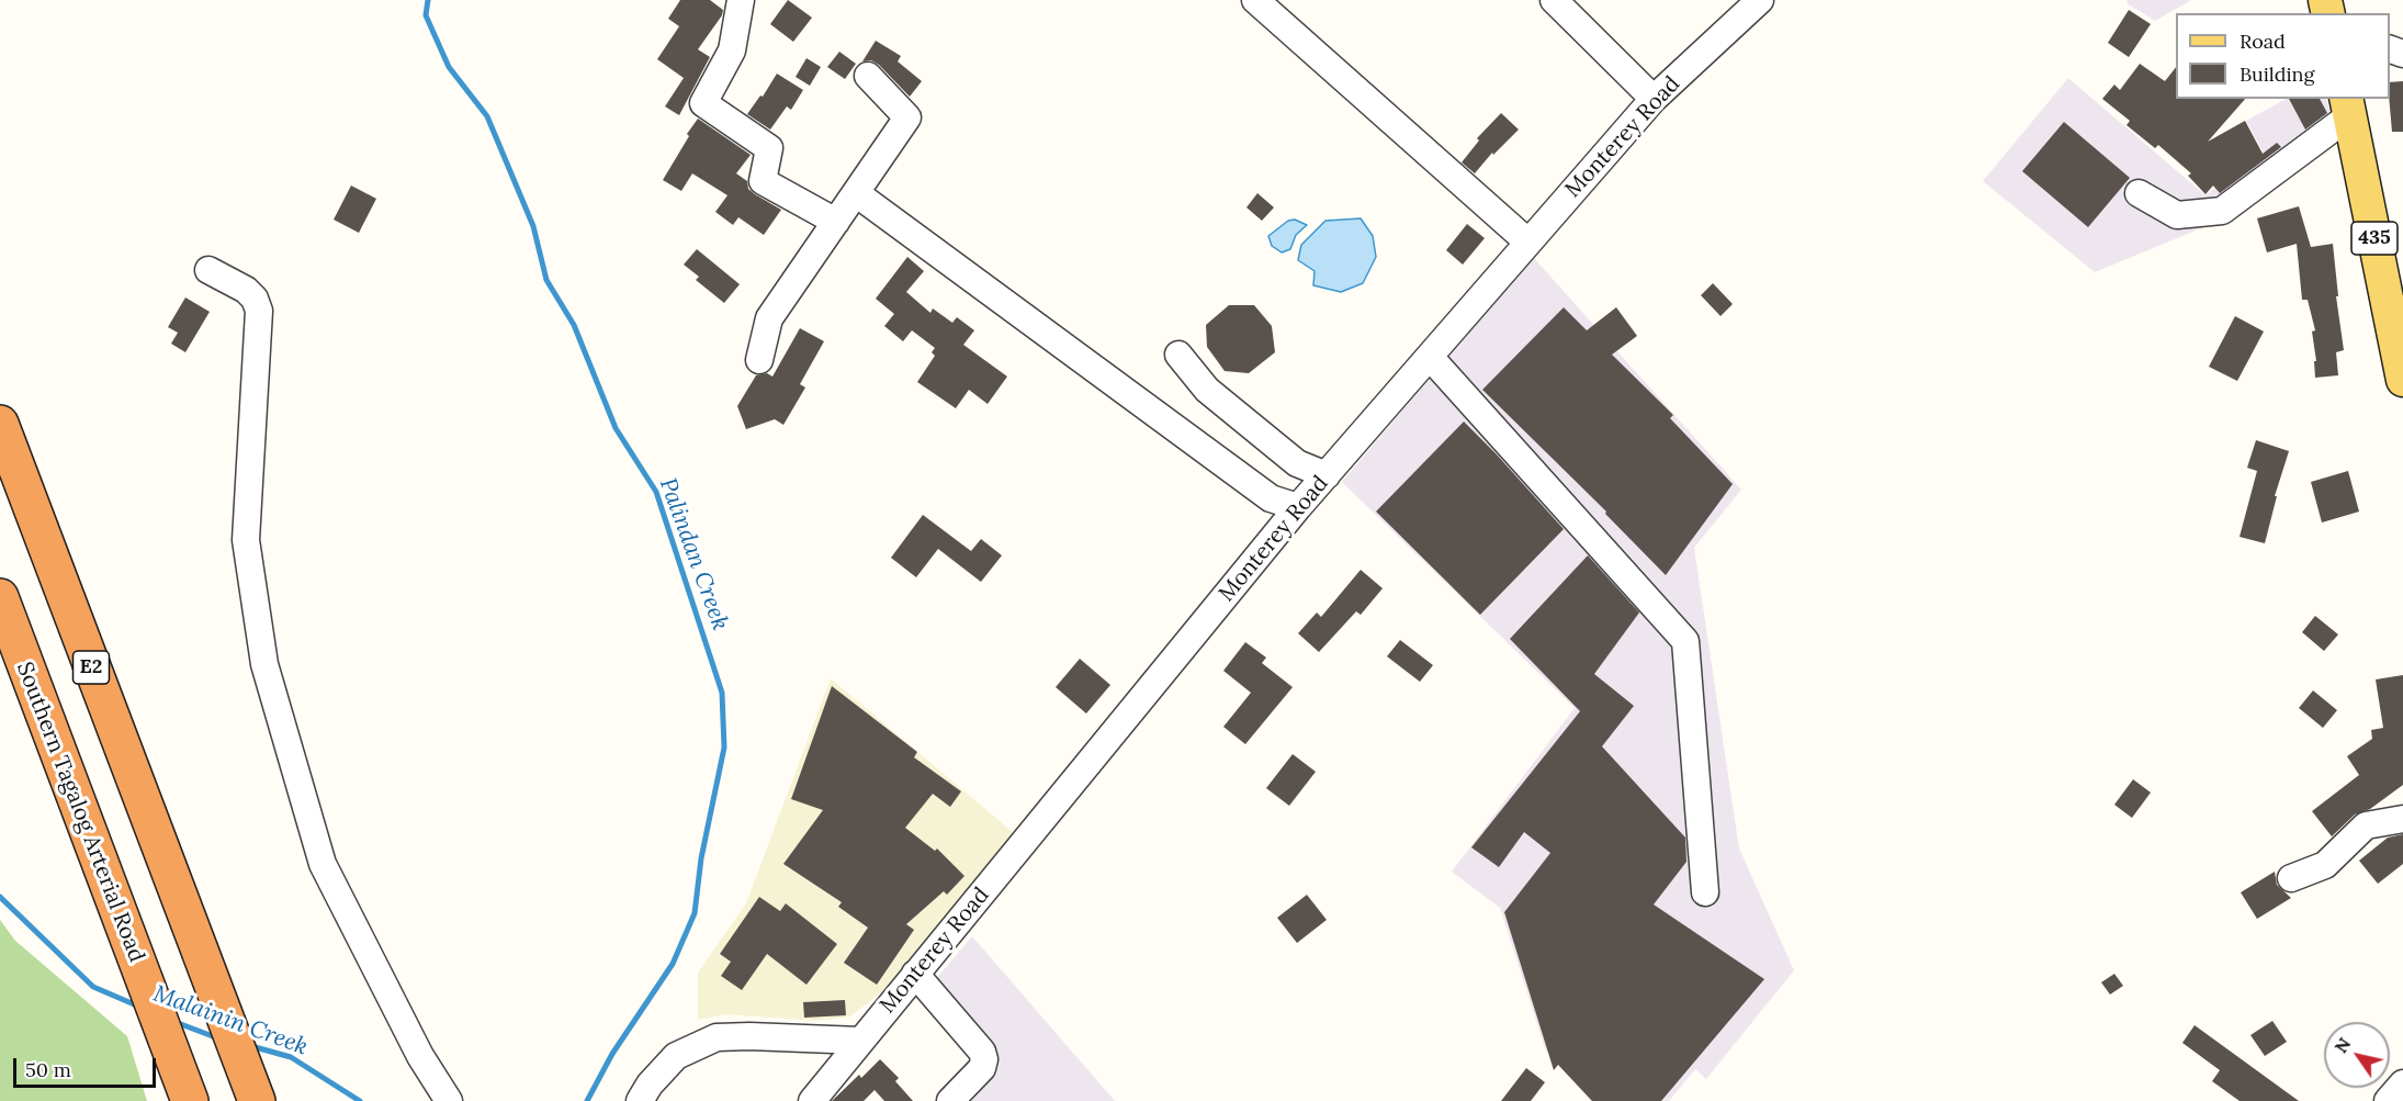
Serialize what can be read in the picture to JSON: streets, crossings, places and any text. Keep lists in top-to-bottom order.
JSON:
{
  "streets": {
    "highway": ["E2", "Southern Tagalog Arterial Road"],
    "main road": ["435"],
    "street": ["Monterey Road"]
  },
  "water": ["Palindan Creek", "Malainin Creek"],
  "legend": ["Road", "Building"],
  "scale_bar": "50 m",
  "north": "top left"
}
